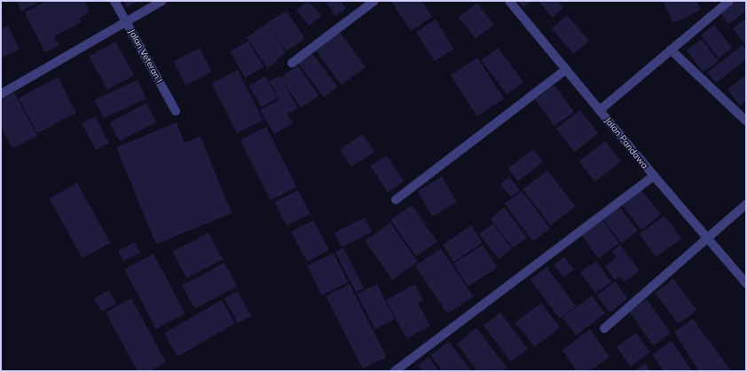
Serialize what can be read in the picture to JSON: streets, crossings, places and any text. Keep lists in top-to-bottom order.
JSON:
{
  "streets": {
    "street": ["Jalan Veteran I", "Jalan Pandawa"]
  }
}
